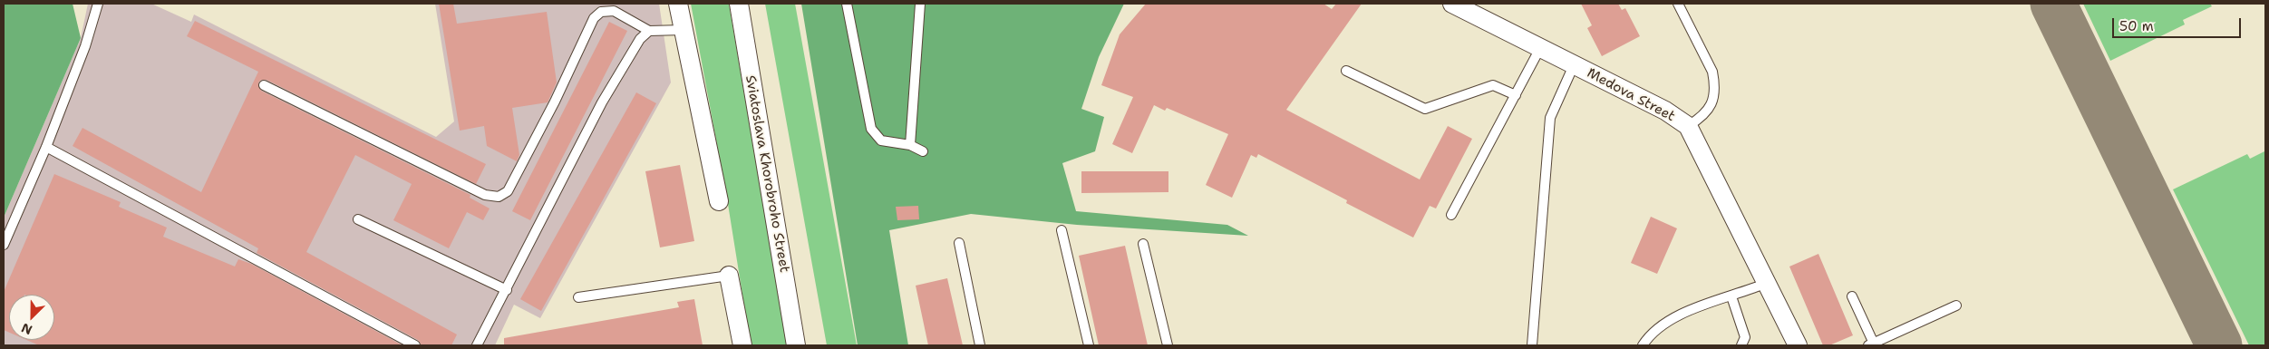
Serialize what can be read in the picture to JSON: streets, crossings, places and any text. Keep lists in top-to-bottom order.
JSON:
{
  "streets": {
    "street": ["Medova Street", "Sviatoslava Khorobroho Street"]
  },
  "scale_bar": "50 m",
  "north": "bottom left"
}
